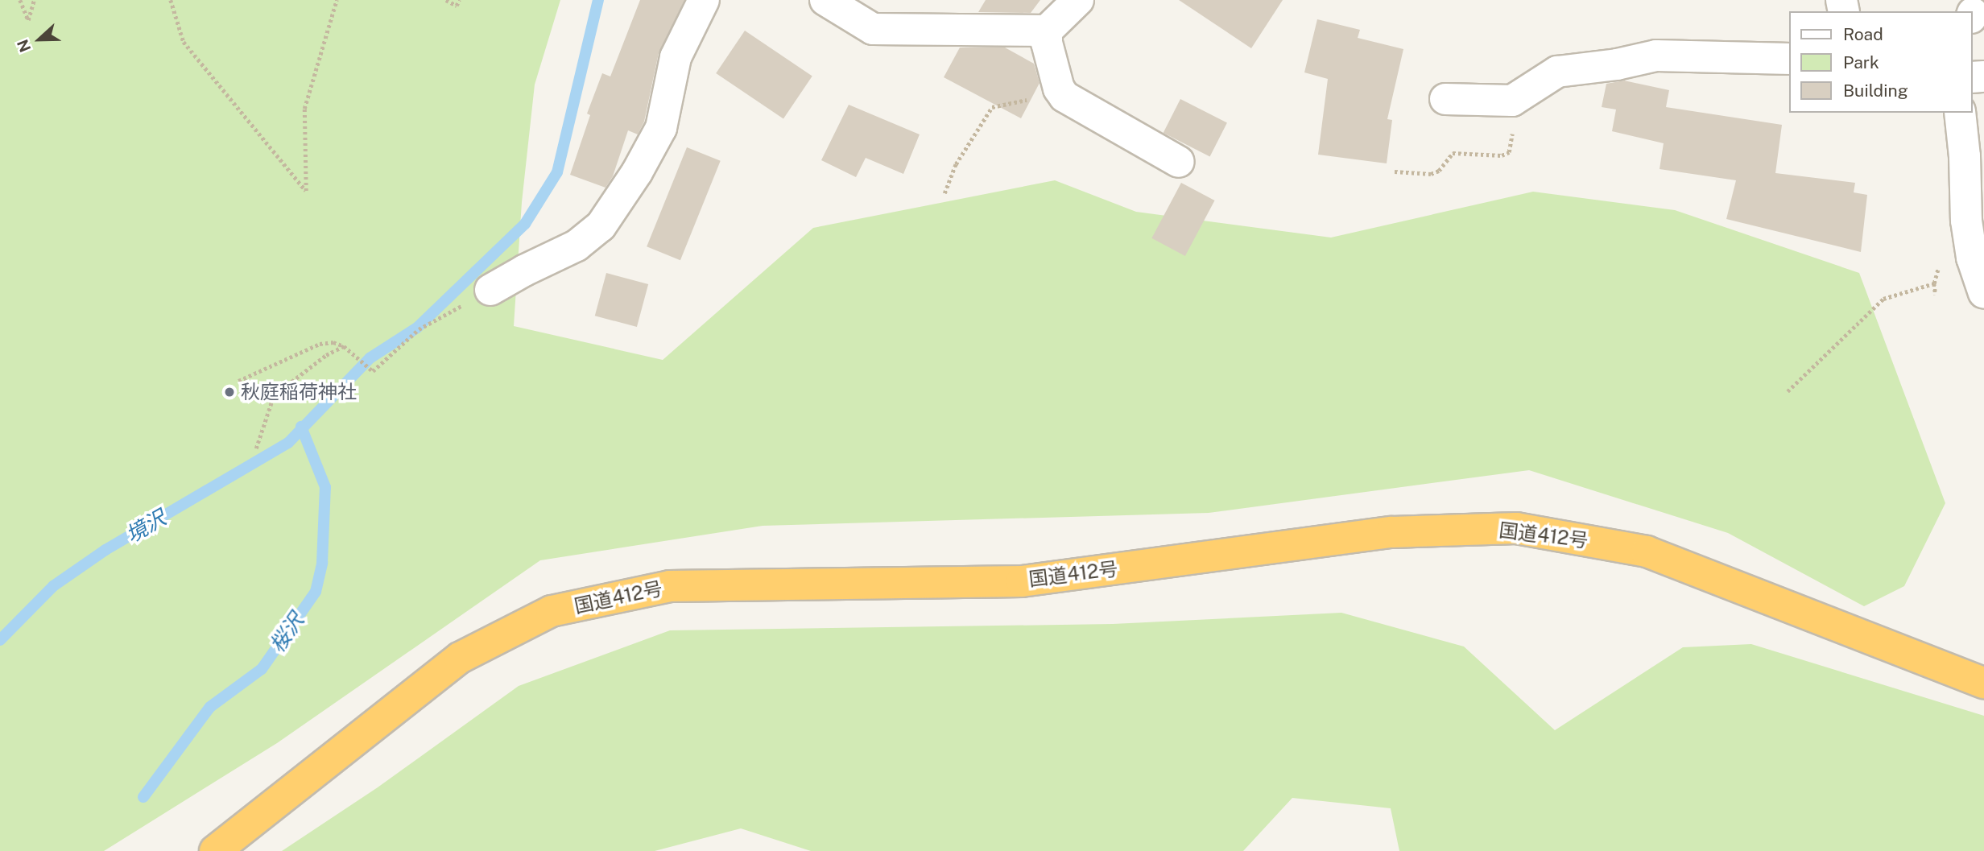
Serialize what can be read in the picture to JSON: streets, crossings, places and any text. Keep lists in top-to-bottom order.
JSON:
{
  "streets": {
    "highway": ["国道412号"]
  },
  "water": ["境沢", "桜沢"],
  "places": ["秋庭稲荷神社"],
  "legend": ["Road", "Park", "Building"],
  "north": "left"
}
